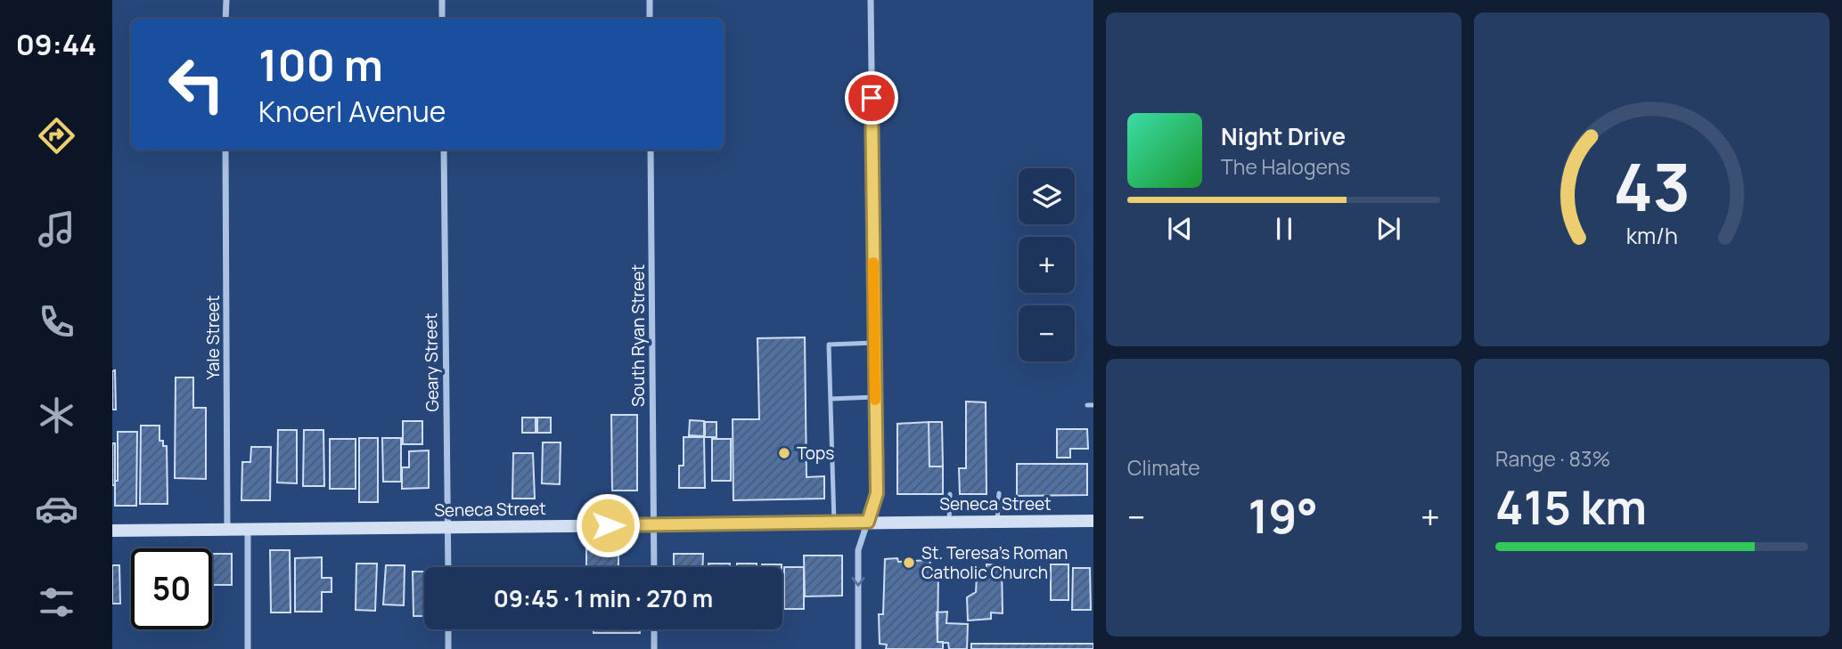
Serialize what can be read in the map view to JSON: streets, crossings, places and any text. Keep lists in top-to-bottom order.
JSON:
{
  "streets": {
    "main road": ["Seneca Street"],
    "street": ["South Ryan Street", "Yale Street", "Geary Street"]
  },
  "crossings": [
    ["South Ryan Street", "Seneca Street"],
    ["Yale Street", "Seneca Street"],
    ["Geary Street", "Seneca Street"]
  ],
  "places": ["Tops", "St. Teresa's Roman Catholic Church"],
  "page": {
    "tabs": "09:44",
    "turn": ["100 m", "Knoerl Avenue"],
    "song": ["Night Drive", "The Halogens"],
    "map_buttons": ["+", "−"],
    "tile": [
      "Climate",
      ["Range · 83%", "415 km"]
    ],
    "heat": ["−", "19°", "+"],
    "limit": "50",
    "trip": "09:45 · 1 min · 270 m",
    "gauge": ["43", "km/h"]
  }
}
